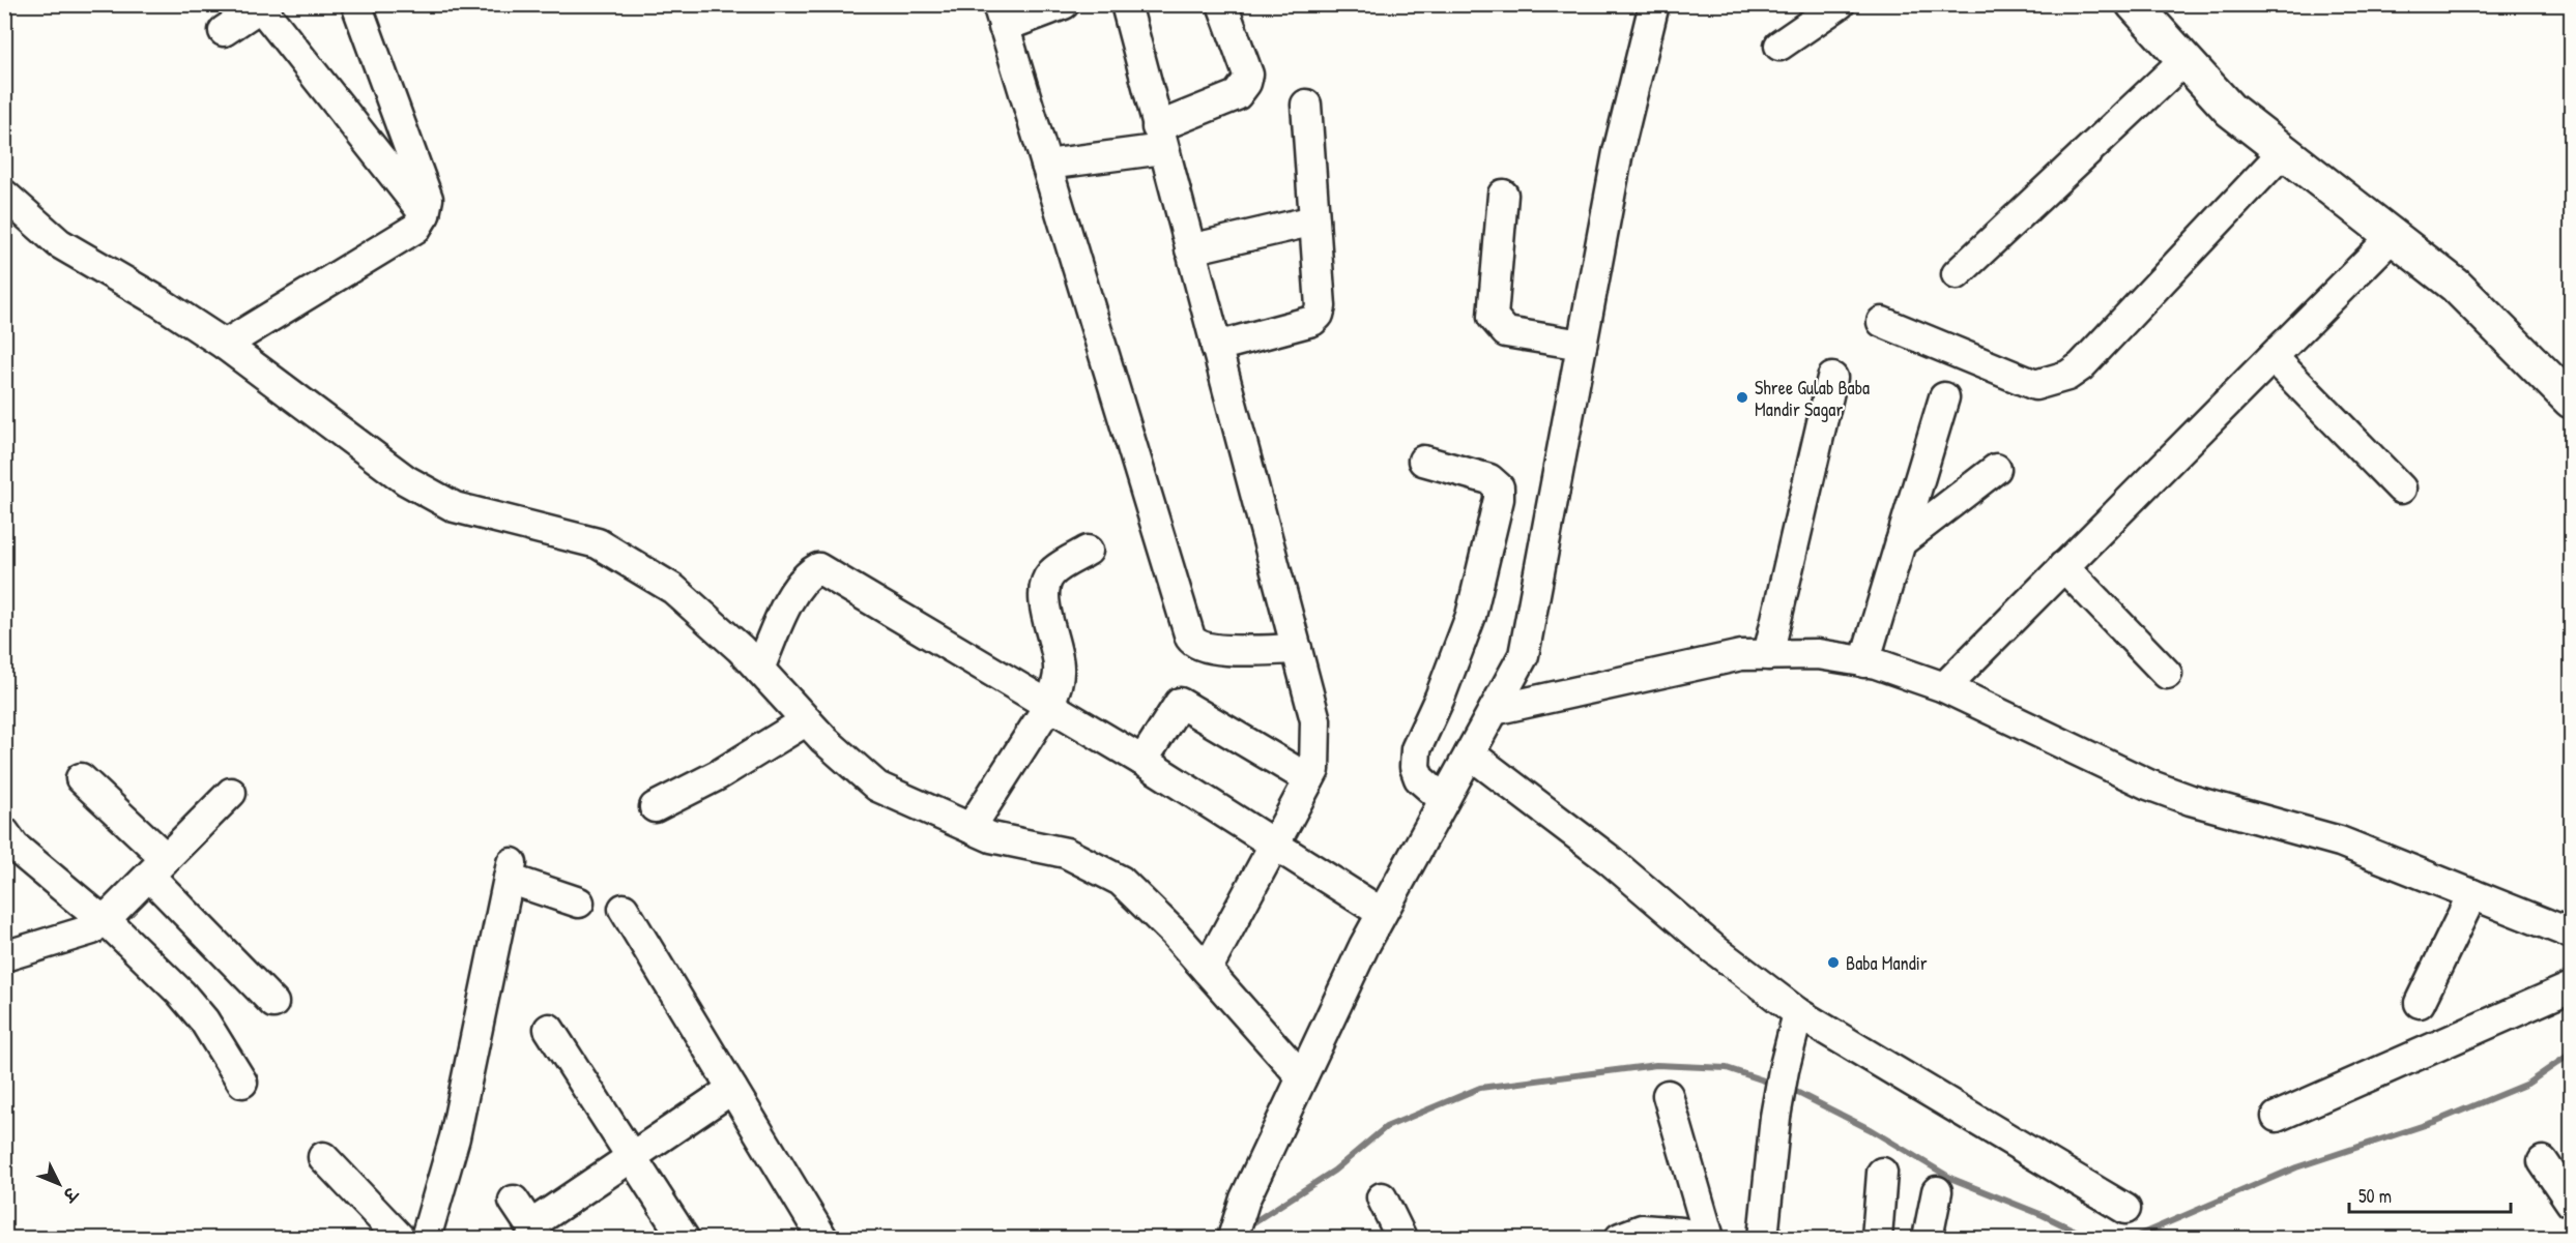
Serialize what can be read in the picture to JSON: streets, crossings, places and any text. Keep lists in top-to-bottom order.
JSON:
{
  "places": ["Shree Gulab Baba Mandir Sagar", "Baba Mandir"],
  "scale_bar": "50 m",
  "north": "bottom right"
}
